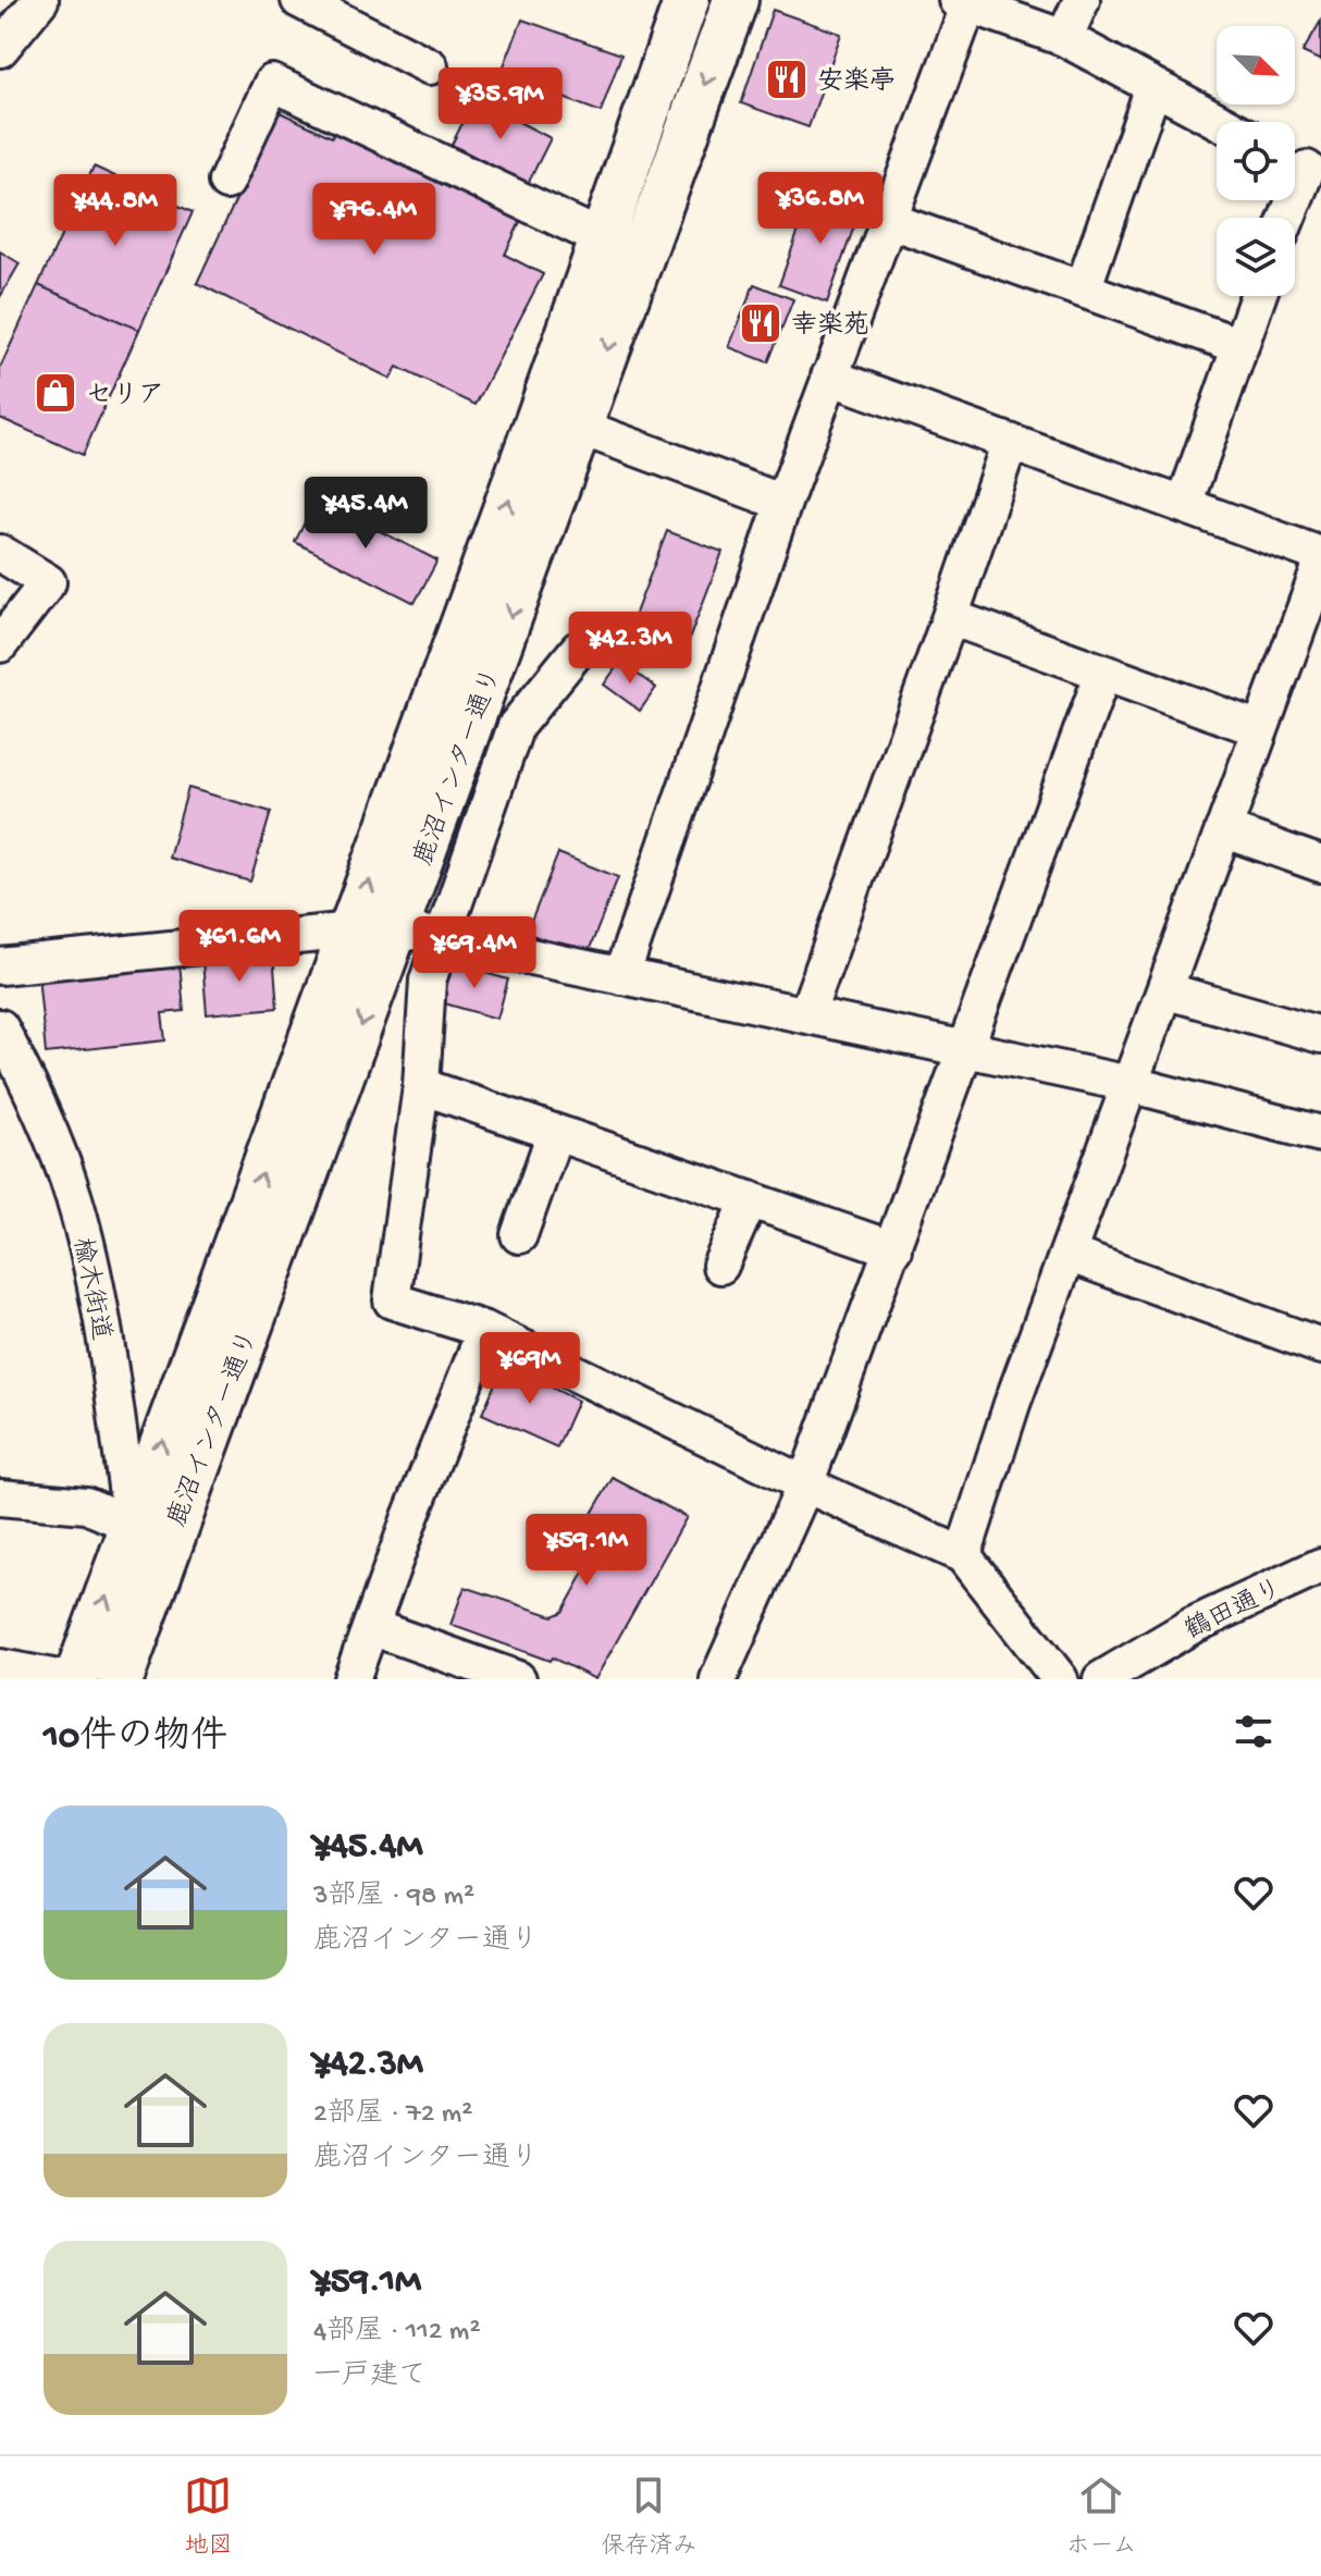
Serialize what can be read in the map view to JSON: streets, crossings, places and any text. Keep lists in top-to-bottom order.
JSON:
{
  "streets": {
    "main road": ["鹿沼インター通り"],
    "street": ["楡木街道", "鶴田通り"]
  },
  "crossings": [
    ["鹿沼インター通り", "楡木街道"]
  ],
  "places": {
    "restaurant": ["安楽亭", "幸楽苑"],
    "shop": ["セリア"]
  },
  "north": "bottom right",
  "page": {
    "price": [
      "¥35.9M",
      "¥36.8M",
      "¥44.8M",
      "¥76.4M",
      "¥45.4M",
      "¥42.3M",
      "¥61.6M",
      "¥69.4M",
      "¥69M",
      "¥59.1M"
    ],
    "heading": "10件の物件",
    "list": [
      {
        "name": "¥45.4M",
        "note": "3部屋 · 98 m² · 鹿沼インター通り"
      },
      {
        "name": "¥42.3M",
        "note": "2部屋 · 72 m² · 鹿沼インター通り"
      },
      {
        "name": "¥59.1M",
        "note": "4部屋 · 112 m² · 一戸建て"
      }
    ],
    "tabs": ["地図", "保存済み", "ホーム"]
  }
}
